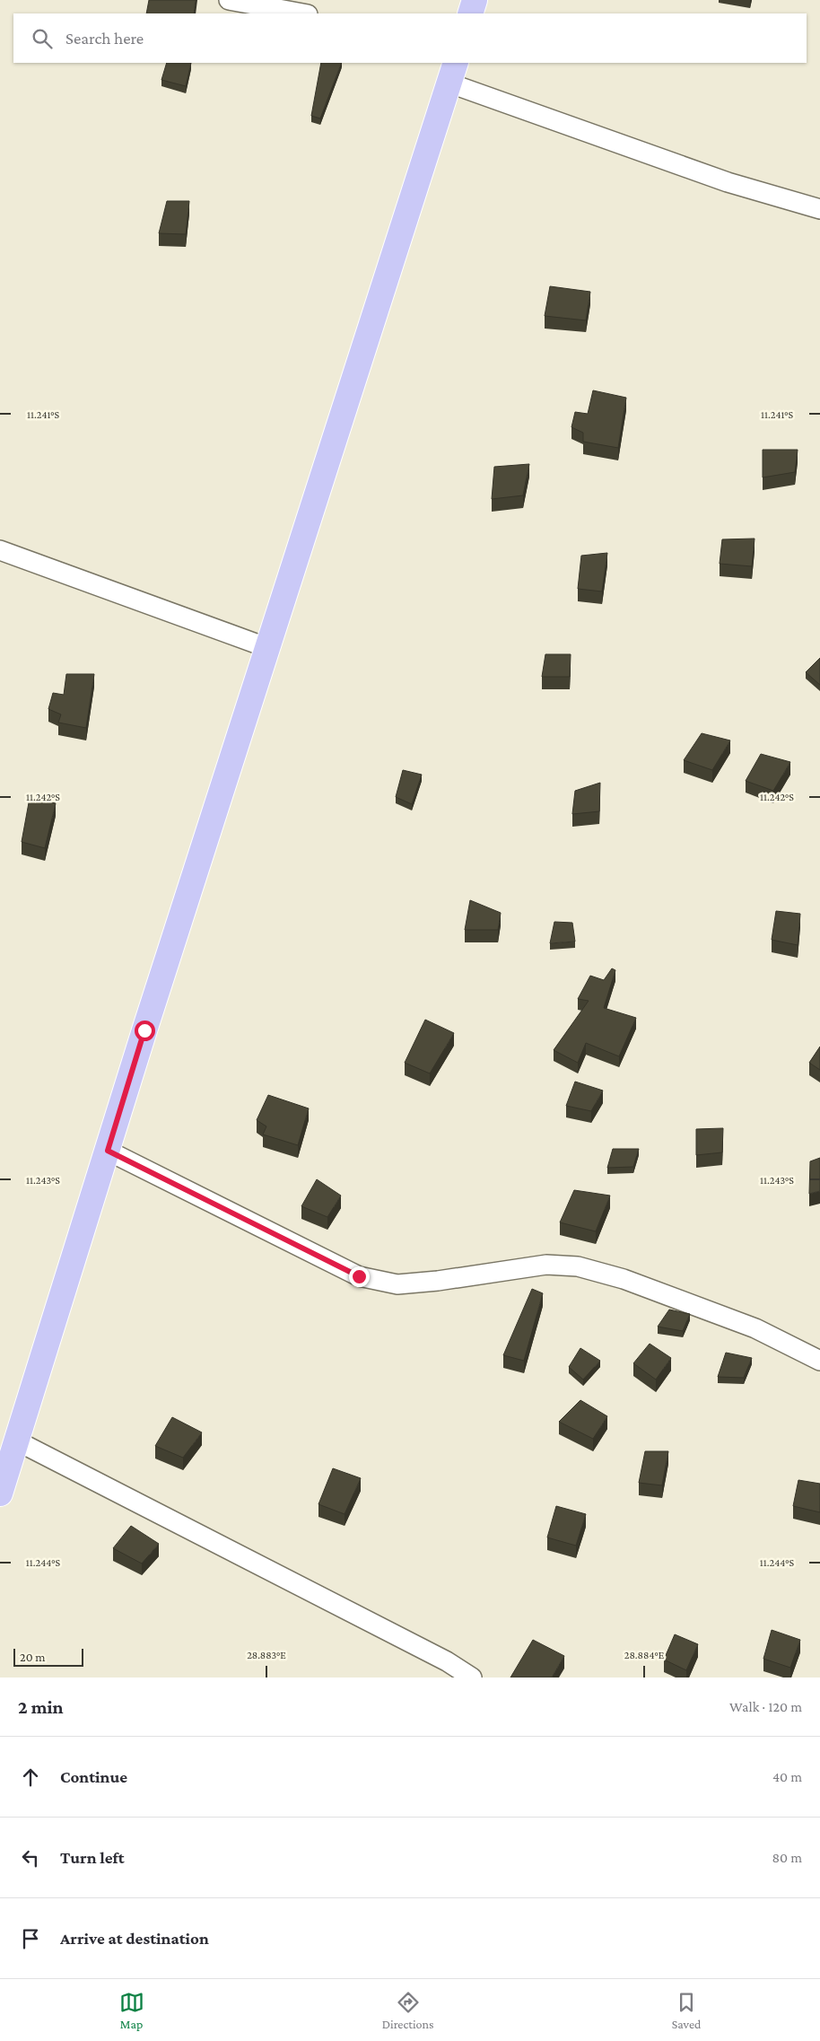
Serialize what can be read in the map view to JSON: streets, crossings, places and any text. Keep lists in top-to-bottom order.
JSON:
{
  "scale_bar": "20 m",
  "page": {
    "search": "Search here",
    "scale": "20 m",
    "heading": ["2 min", "Walk · 120 m"],
    "list": [
      ["Continue", "40 m"],
      ["Turn left", "80 m"],
      "Arrive at destination"
    ],
    "nav": ["Map", "Directions", "Saved"]
  },
  "coordinates": [
    "11.241°S",
    "11.242°S",
    "11.243°S",
    "11.244°S",
    "28.883°E",
    "28.884°E"
  ]
}
